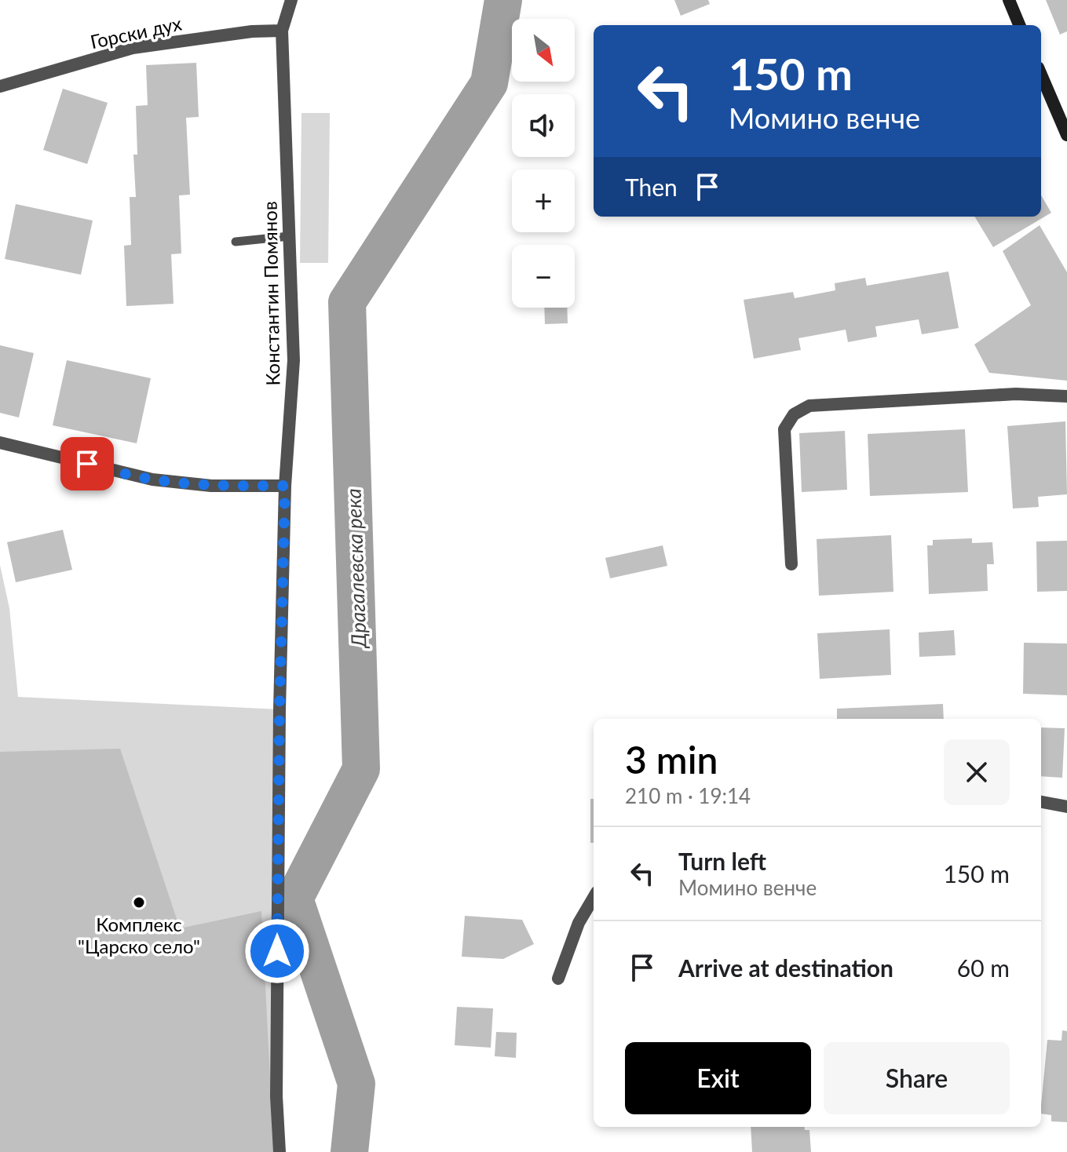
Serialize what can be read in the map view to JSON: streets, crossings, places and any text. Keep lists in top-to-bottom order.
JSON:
{
  "streets": {
    "street": ["Горски дух", "Константин Помянов"]
  },
  "crossings": [
    ["Горски дух", "Константин Помянов"]
  ],
  "water": ["Драгалевска река"],
  "places": ["Комплекс \"Царско село\""],
  "north": "bottom right",
  "page": {
    "map_buttons": ["+", "−"],
    "turn": ["150 m", "Момино венче"],
    "then": "Then",
    "heading": ["3 min", "210 m · 19:14"],
    "list": [
      {
        "name": "Turn left",
        "note": "Момино венче",
        "value": "150 m"
      },
      {
        "name": "Arrive at destination",
        "value": "60 m"
      }
    ],
    "buttons": ["Exit", "Share"]
  }
}
